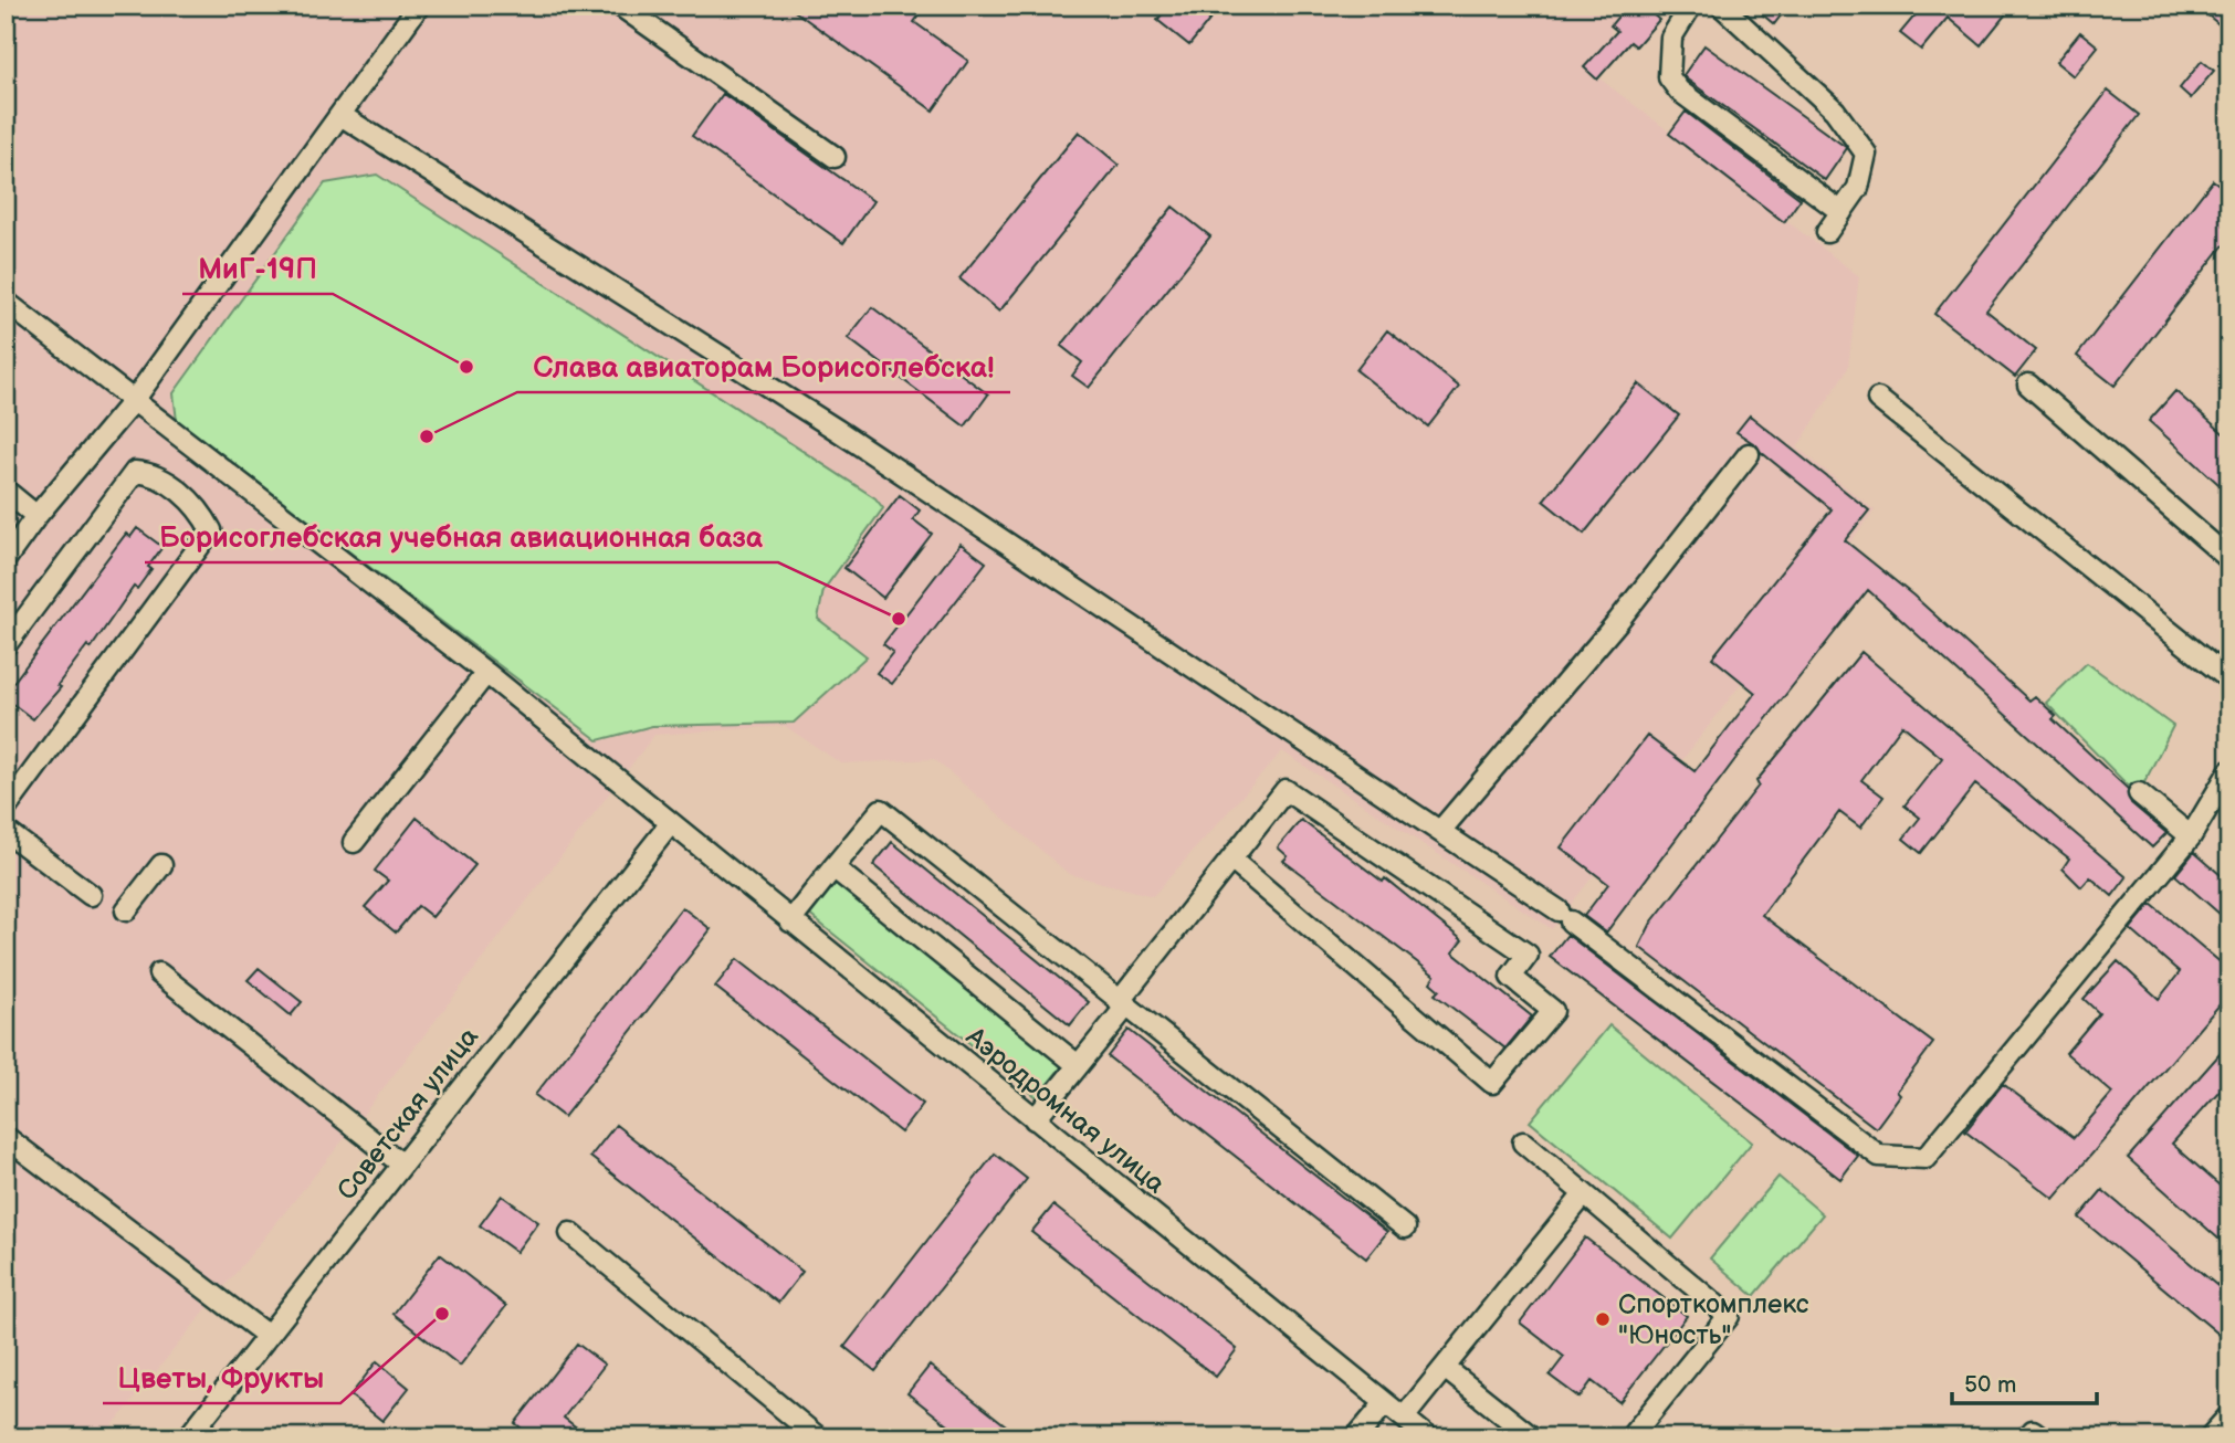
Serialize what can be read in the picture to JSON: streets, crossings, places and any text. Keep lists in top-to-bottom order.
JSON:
{
  "streets": {
    "street": ["Аэродромная улица", "Советская улица"]
  },
  "crossings": [
    ["Аэродромная улица", "Советская улица"]
  ],
  "places": [
    "МиГ-19П",
    "Слава авиаторам Борисоглебска!",
    "Борисоглебская учебная авиационная база",
    "Цветы, Фрукты",
    "Спорткомплекс \"Юность\""
  ],
  "scale_bar": "50 m"
}
